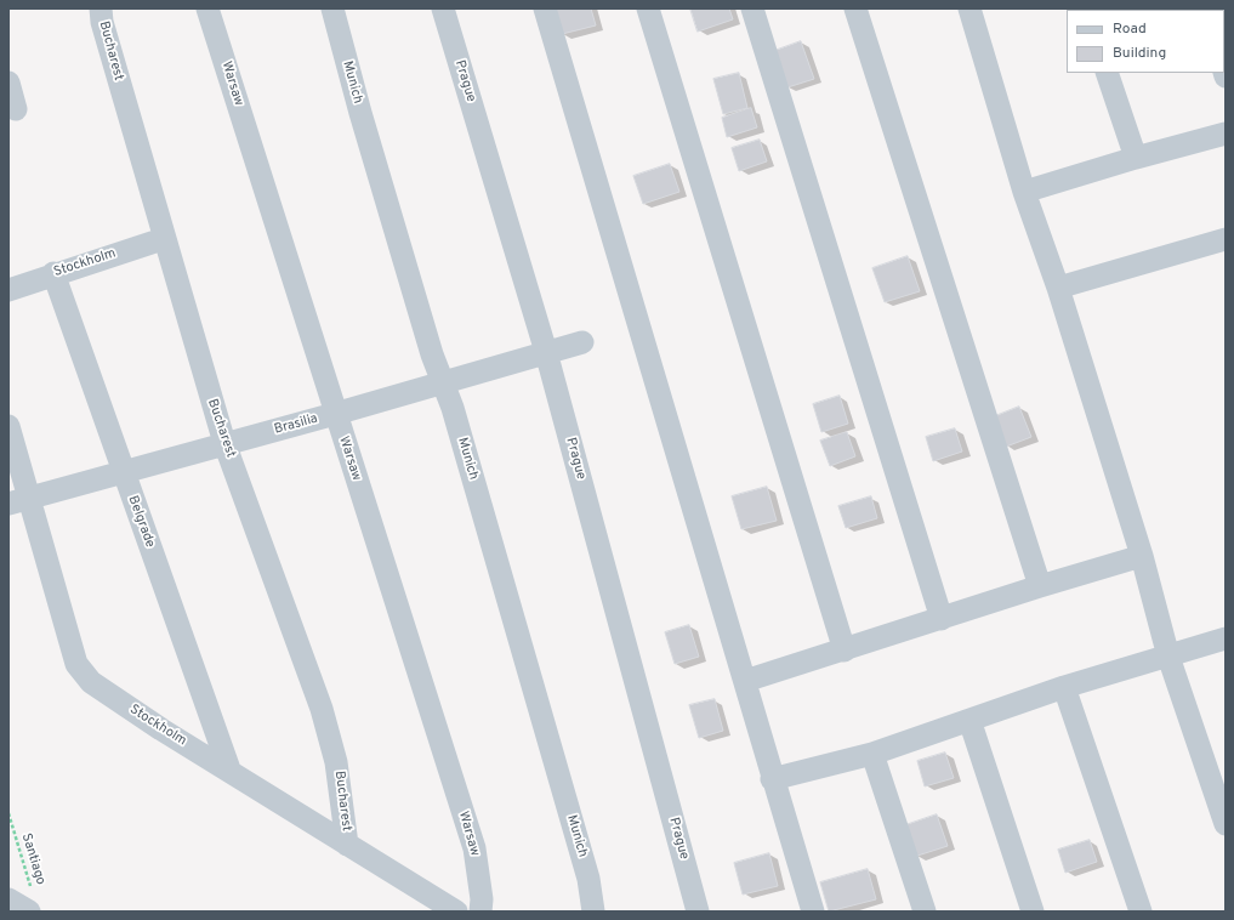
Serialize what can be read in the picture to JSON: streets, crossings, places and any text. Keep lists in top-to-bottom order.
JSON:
{
  "streets": {
    "street": [
      "Bucharest",
      "Prague",
      "Munich",
      "Warsaw",
      "Stockholm",
      "Brasilia",
      "Belgrade"
    ],
    "path": ["Santiago"]
  },
  "crossings": [
    ["Bucharest", "Stockholm"],
    ["Bucharest", "Brasilia"],
    ["Prague", "Brasilia"],
    ["Munich", "Brasilia"],
    ["Warsaw", "Brasilia"],
    ["Stockholm", "Brasilia"],
    ["Stockholm", "Belgrade"],
    ["Brasilia", "Belgrade"]
  ],
  "legend": ["Road", "Building"]
}
